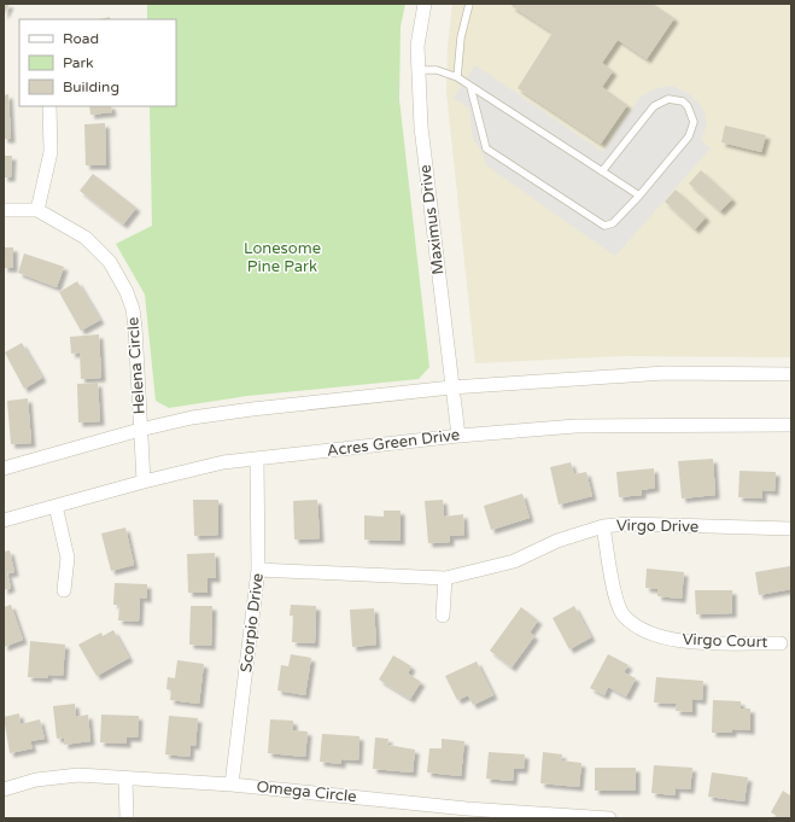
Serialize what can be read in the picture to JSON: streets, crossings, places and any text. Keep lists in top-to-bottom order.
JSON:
{
  "streets": {
    "street": [
      "Maximus Drive",
      "Helena Circle",
      "Acres Green Drive",
      "Virgo Drive",
      "Scorpio Drive",
      "Virgo Court",
      "Omega Circle"
    ]
  },
  "crossings": [
    ["Maximus Drive", "Acres Green Drive"],
    ["Helena Circle", "Acres Green Drive"],
    ["Acres Green Drive", "Scorpio Drive"],
    ["Virgo Drive", "Scorpio Drive"],
    ["Virgo Drive", "Virgo Court"],
    ["Scorpio Drive", "Omega Circle"]
  ],
  "parks": ["Lonesome Pine Park"],
  "legend": ["Road", "Park", "Building"]
}
